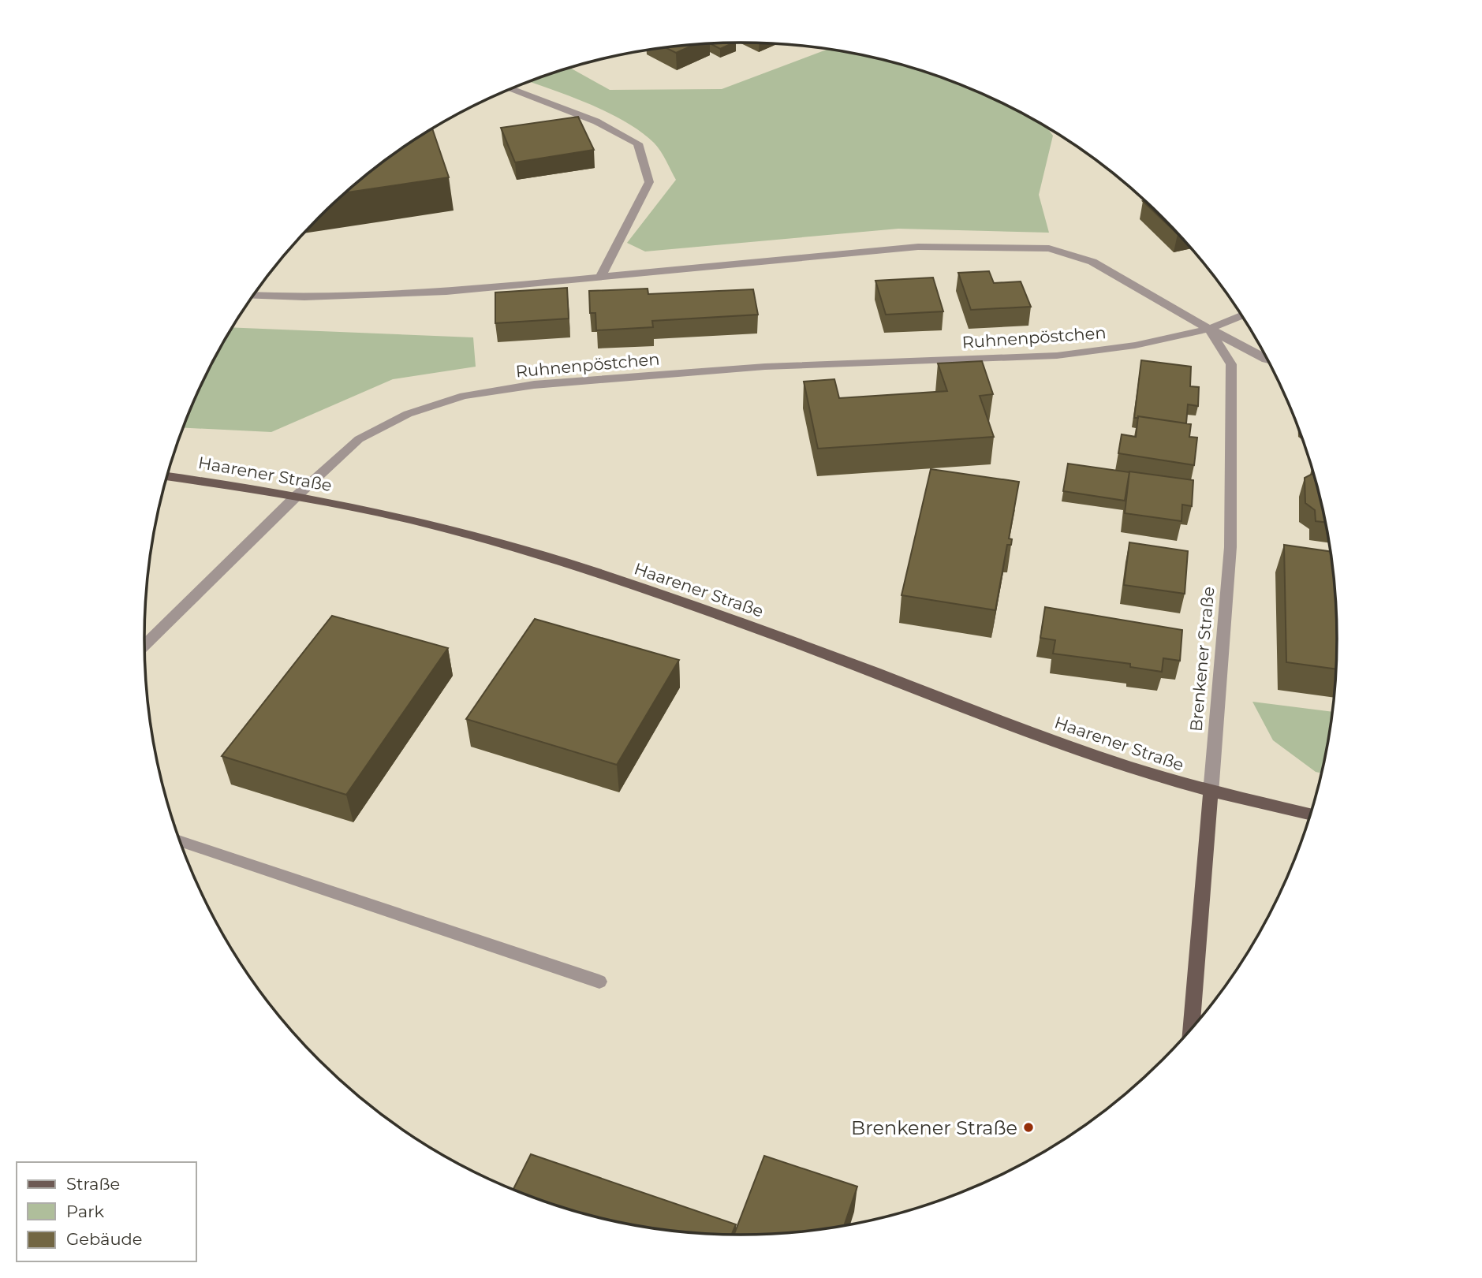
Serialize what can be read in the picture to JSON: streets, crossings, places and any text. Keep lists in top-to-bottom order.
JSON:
{
  "streets": {
    "main road": ["Haarener Straße", "Brenkener Straße"],
    "street": ["Ruhnenpöstchen"]
  },
  "crossings": [
    ["Ruhnenpöstchen", "Haarener Straße"],
    ["Ruhnenpöstchen", "Brenkener Straße"],
    ["Haarener Straße", "Brenkener Straße"]
  ],
  "places": ["Brenkener Straße"],
  "legend": ["Straße", "Park", "Gebäude"]
}
